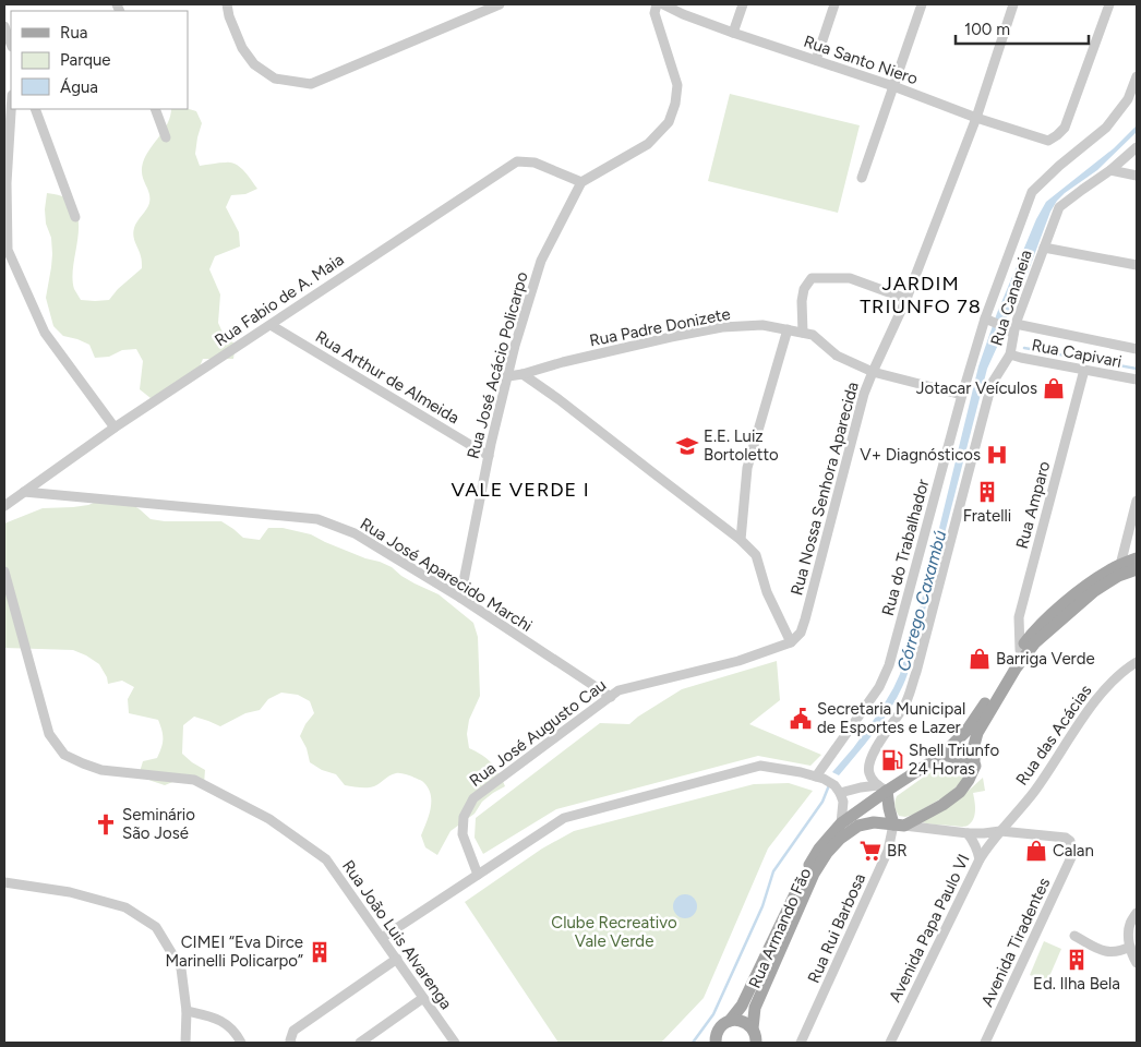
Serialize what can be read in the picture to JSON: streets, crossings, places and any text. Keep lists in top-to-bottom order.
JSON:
{
  "streets": {
    "main road": ["Rua Armando Fão"],
    "street": [
      "Rua Santo Niero",
      "Rua Cananeia",
      "Rua Fabio de A. Maia",
      "Rua Padre Donizete",
      "Rua Capivari",
      "Rua José Acácio Policarpo",
      "Rua Arthur de Almeida",
      "Rua Nossa Senhora Aparecida",
      "Rua Amparo",
      "Rua do Trabalhador",
      "Rua José Aparecido Marchi",
      "Rua José Augusto Cau",
      "Rua das Acácias",
      "Rua Rui Barbosa",
      "Avenida Papa Paulo VI",
      "Rua João Luis Alvarenga",
      "Avenida Tiradentes"
    ]
  },
  "crossings": [
    ["Rua Santo Niero", "Rua Nossa Senhora Aparecida"],
    ["Rua Cananeia", "Rua Capivari"],
    ["Rua Fabio de A. Maia", "Rua José Acácio Policarpo"],
    ["Rua Fabio de A. Maia", "Rua Arthur de Almeida"],
    ["Rua Fabio de A. Maia", "Rua José Aparecido Marchi"],
    ["Rua Padre Donizete", "Rua José Acácio Policarpo"],
    ["Rua Padre Donizete", "Rua Nossa Senhora Aparecida"],
    ["Rua Padre Donizete", "Rua do Trabalhador"],
    ["Rua Capivari", "Rua Amparo"],
    ["Rua José Acácio Policarpo", "Rua Arthur de Almeida"],
    ["Rua José Acácio Policarpo", "Rua José Aparecido Marchi"],
    ["Rua Nossa Senhora Aparecida", "Rua José Augusto Cau"],
    ["Rua José Aparecido Marchi", "Rua José Augusto Cau"],
    ["Rua das Acácias", "Avenida Papa Paulo VI"],
    ["Rua das Acácias", "Avenida Tiradentes"],
    ["Rua Armando Fão", "Rua Rui Barbosa"],
    ["Avenida Papa Paulo VI", "Avenida Tiradentes"]
  ],
  "districts": ["JARDIM TRIUNFO 78", "VALE VERDE I"],
  "water": ["Córrego Caxambú"],
  "parks": ["Clube Recreativo Vale Verde"],
  "places": {
    "shop": ["Jotacar Veículos", "Barriga Verde", "Calan"],
    "school or university": ["E.E. Luiz Bortoletto"],
    "hospital": ["V+ Diagnósticos"],
    "building": ["Fratelli", "CIMEI “Eva Dirce Marinelli Policarpo”", "Ed. Ilha Bela"],
    "public building": ["Secretaria Municipal de Esportes e Lazer"],
    "fuel station": ["Shell Triunfo 24 Horas"],
    "church": ["Seminário São José"],
    "supermarket": ["BR"]
  },
  "legend": ["Rua", "Parque", "Água"],
  "scale_bar": "100 m"
}
